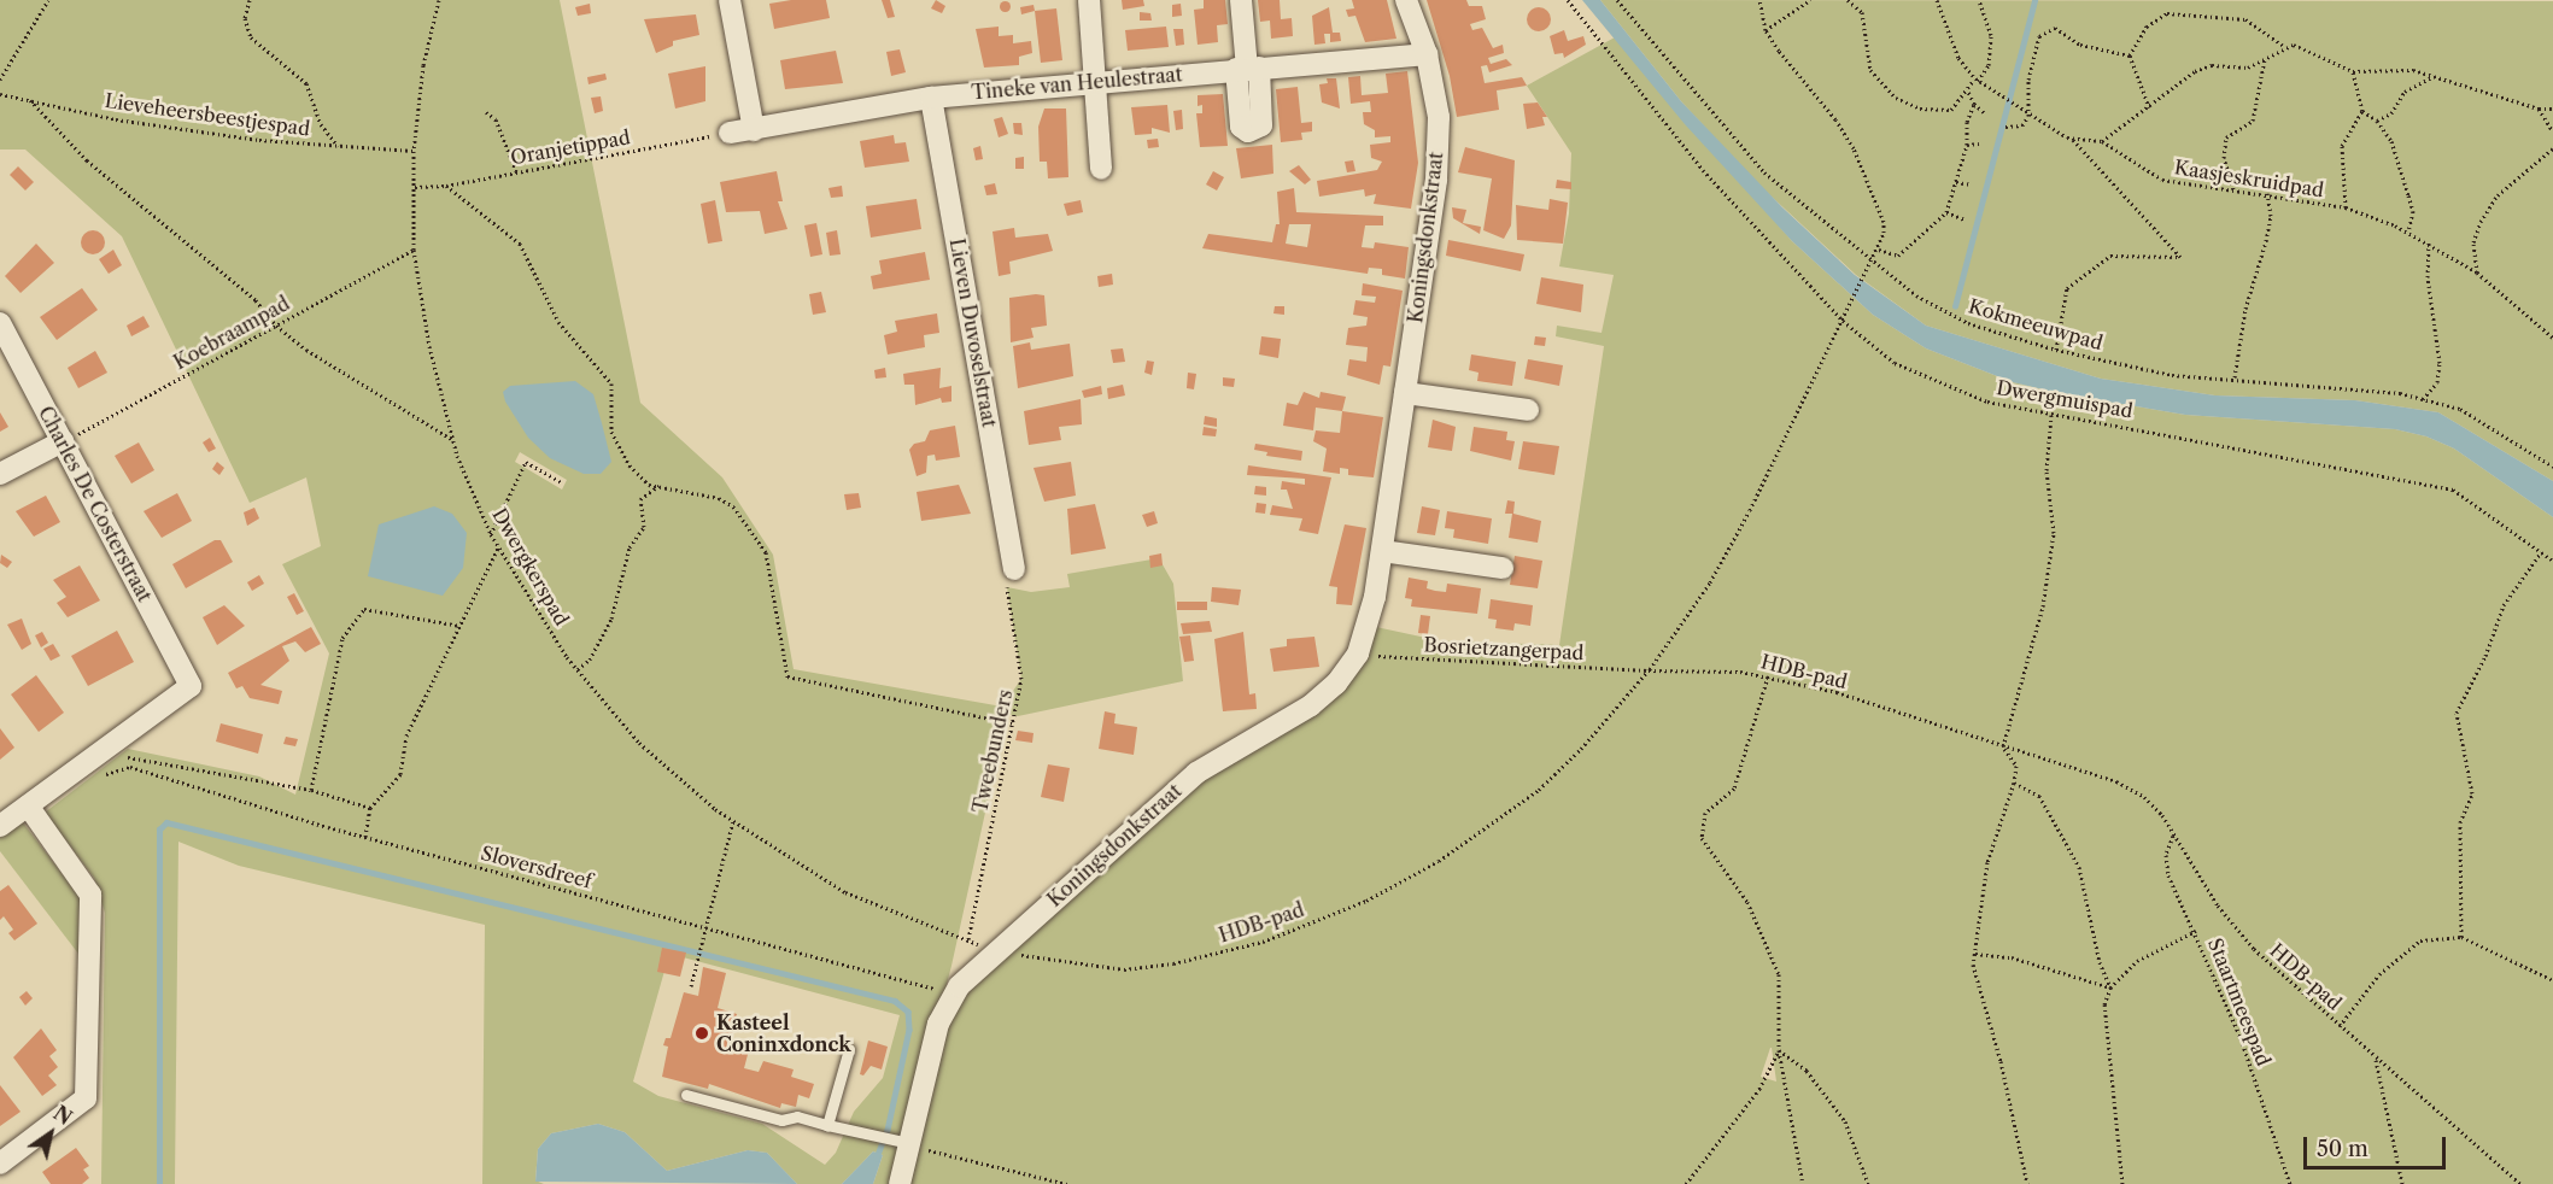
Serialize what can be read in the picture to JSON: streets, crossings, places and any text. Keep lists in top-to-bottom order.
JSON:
{
  "streets": {
    "street": [
      "Tineke van Heulestraat",
      "Koningsdonkstraat",
      "Lieven Duvoselstraat",
      "Charles De Costerstraat"
    ],
    "path": [
      "Lieveheersbeestjespad",
      "Oranjetippad",
      "Kaasjeskruidpad",
      "Kokmeeuwpad",
      "Koebraampad",
      "Dwergmuispad",
      "Dwergkerspad",
      "Bosrietzangerpad",
      "HDB-pad",
      "Tweebunders",
      "Sloversdreef",
      "Staartmeespad"
    ]
  },
  "crossings": [
    ["Tineke van Heulestraat", "Oranjetippad"],
    ["Tineke van Heulestraat", "Koningsdonkstraat"],
    ["Tineke van Heulestraat", "Lieven Duvoselstraat"],
    ["Lieveheersbeestjespad", "Dwergkerspad"],
    ["Oranjetippad", "Dwergkerspad"],
    ["Koningsdonkstraat", "Bosrietzangerpad"],
    ["Koningsdonkstraat", "HDB-pad"],
    ["Koningsdonkstraat", "Sloversdreef"],
    ["Koebraampad", "Charles De Costerstraat"],
    ["Koebraampad", "Dwergkerspad"],
    ["Lieven Duvoselstraat", "Tweebunders"],
    ["Dwergkerspad", "Tweebunders"],
    ["Bosrietzangerpad", "HDB-pad"],
    ["HDB-pad", "Staartmeespad"]
  ],
  "places": ["Kasteel Coninxdonck"],
  "scale_bar": "50 m",
  "north": "top right"
}
